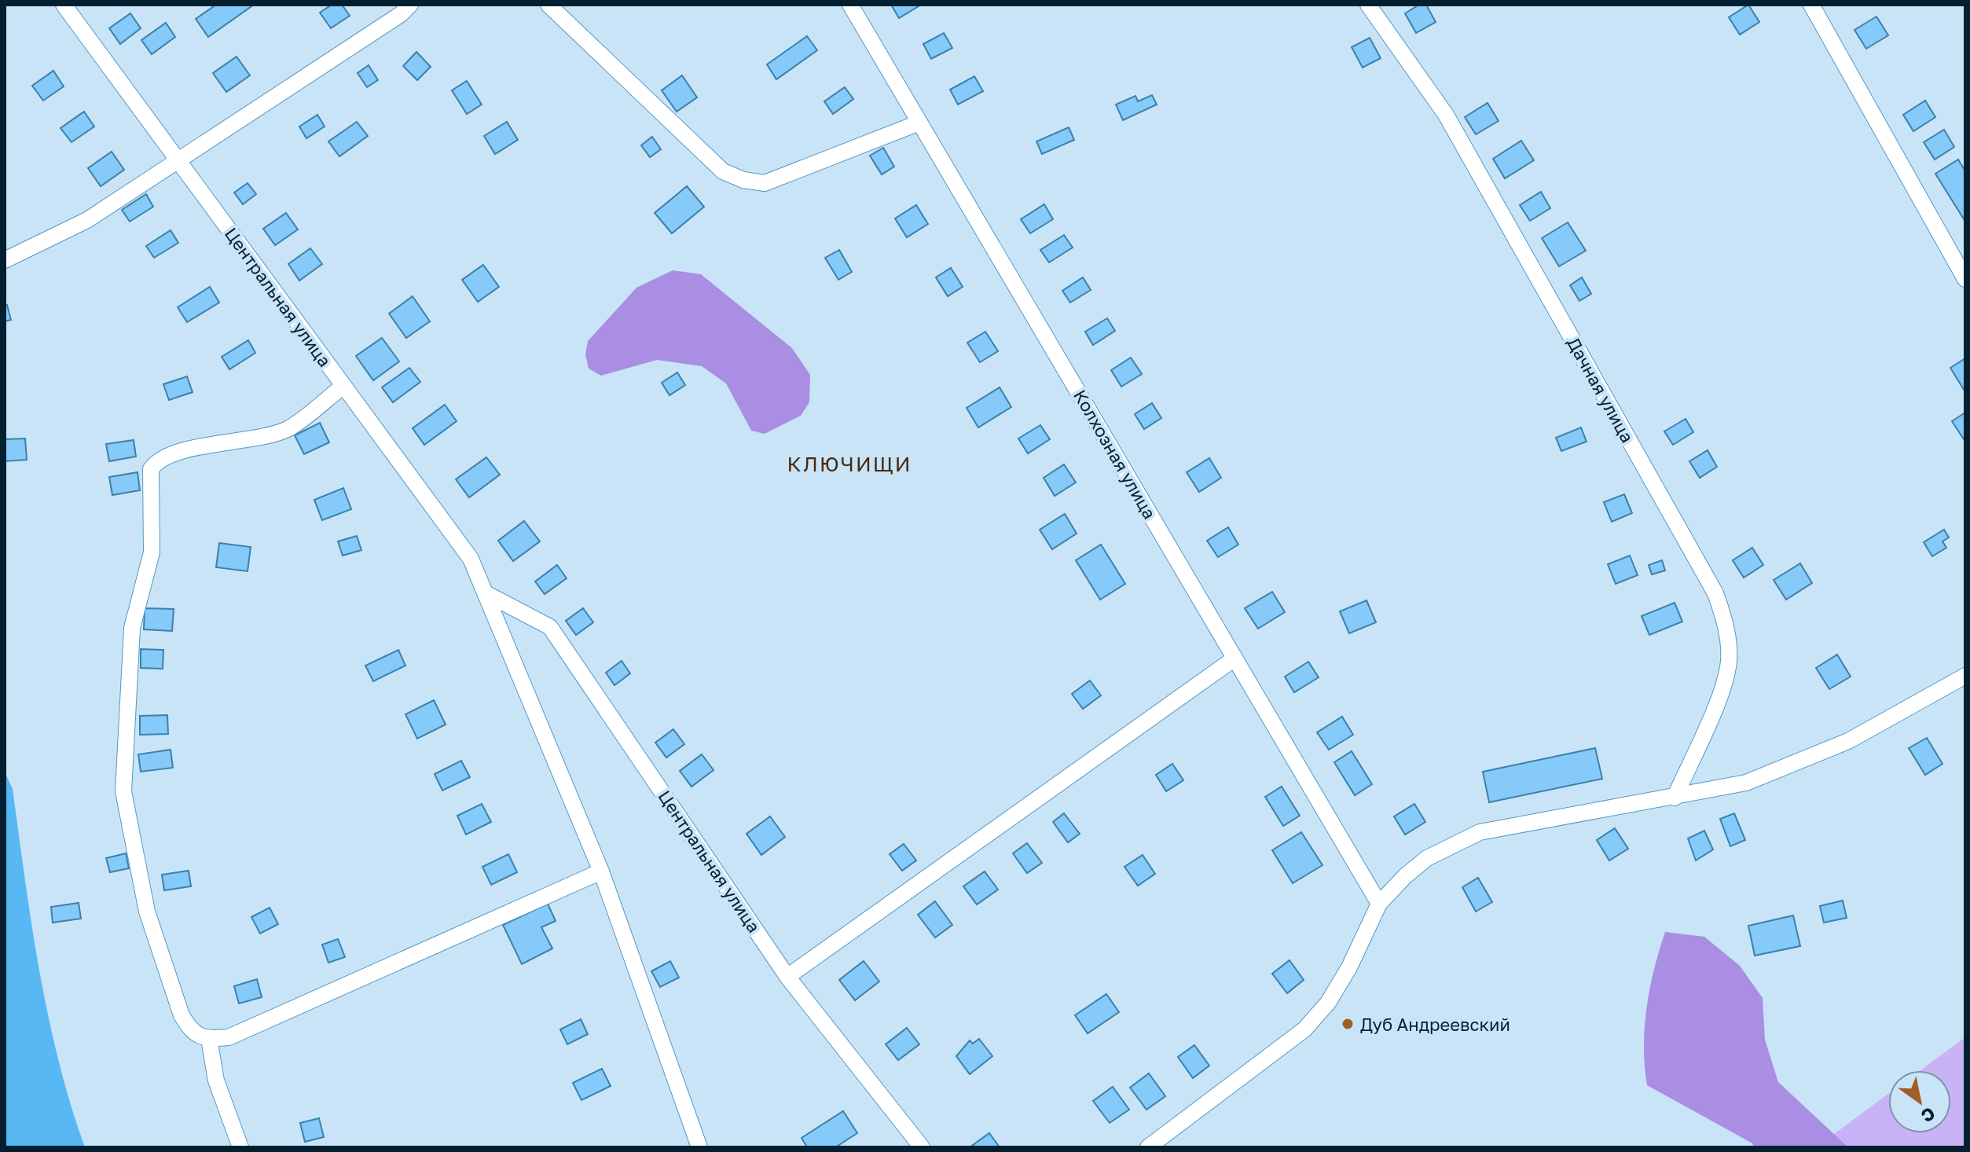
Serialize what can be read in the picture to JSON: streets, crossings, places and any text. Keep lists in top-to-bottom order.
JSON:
{
  "streets": {
    "street": ["Центральная улица", "Дачная улица", "Колхозная улица"]
  },
  "districts": ["КЛЮЧИЩИ"],
  "places": ["Дуб Андреевский"],
  "north": "bottom right"
}
